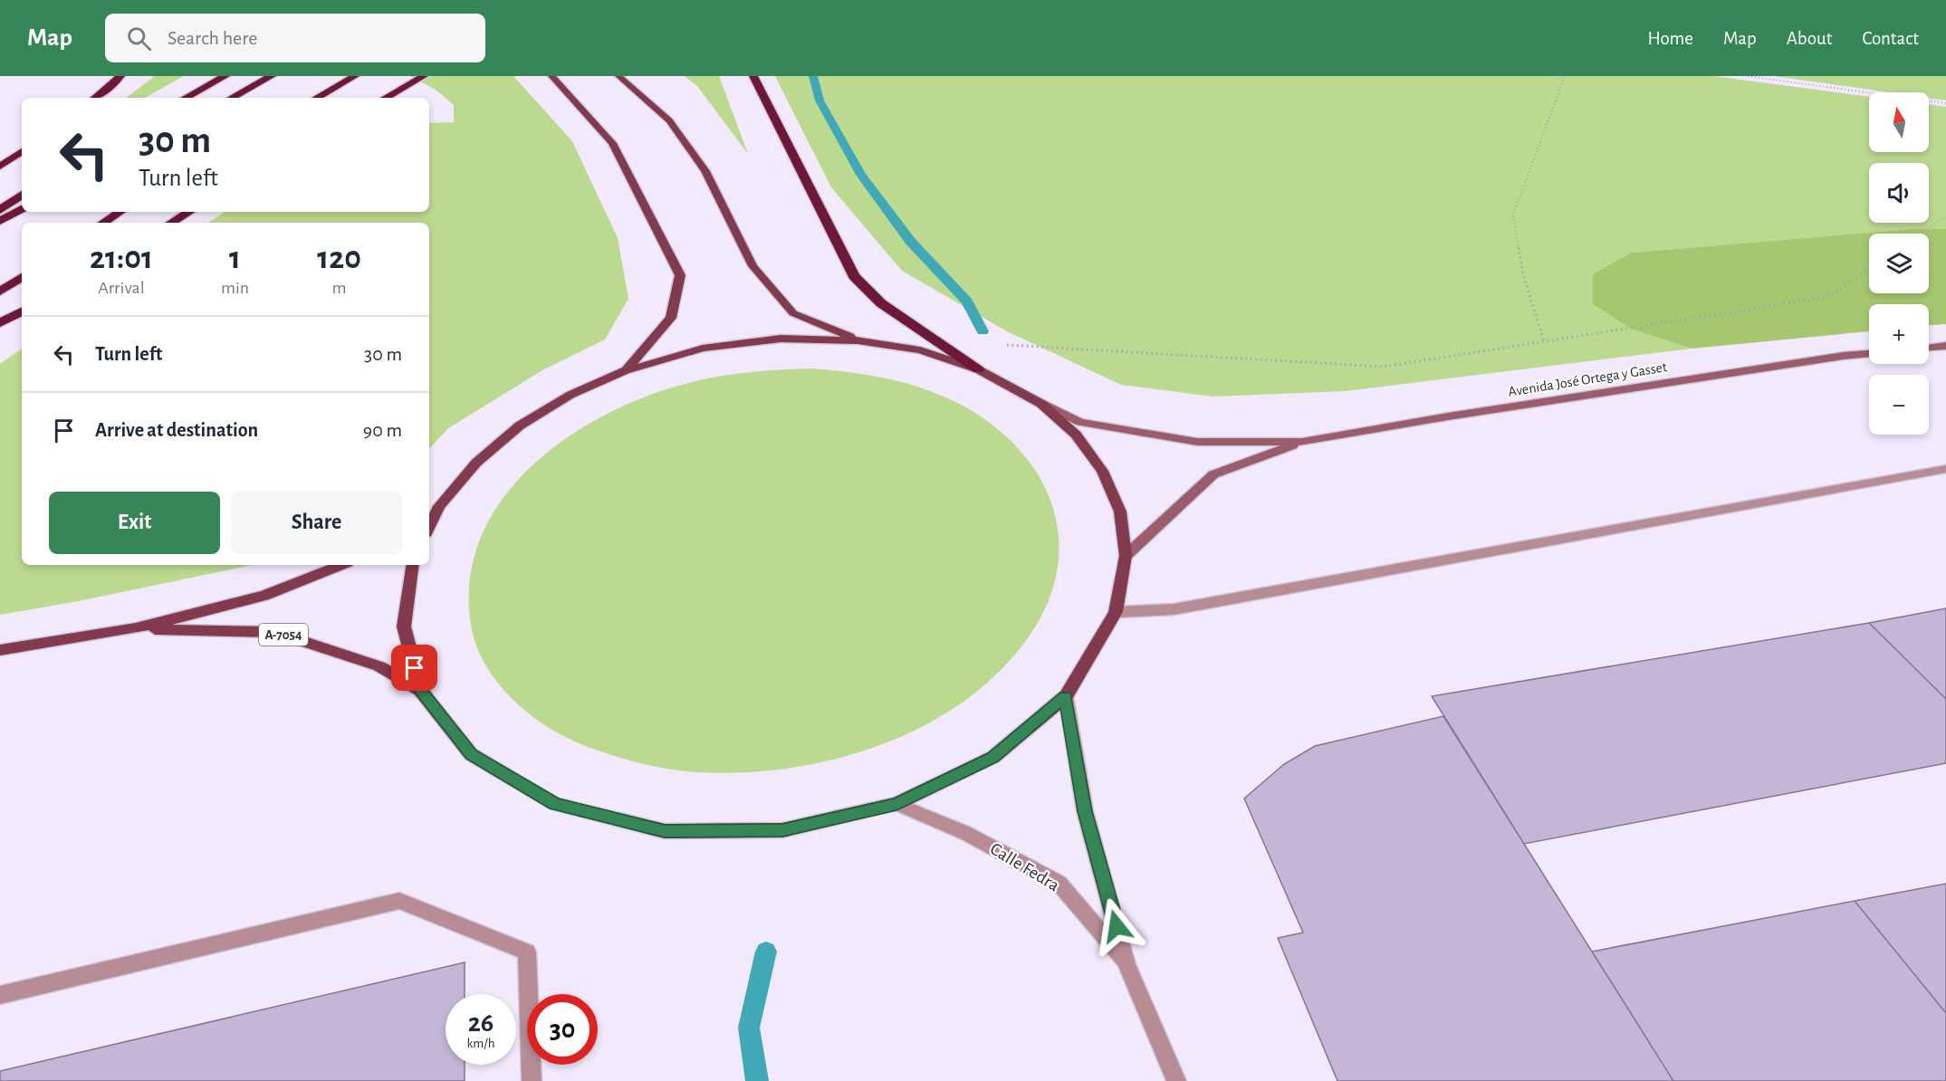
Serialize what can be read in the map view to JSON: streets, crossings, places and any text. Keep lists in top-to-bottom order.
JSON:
{
  "streets": {
    "main road": ["Avenida José Ortega y Gasset", "A-7054"],
    "street": ["Calle Fedra"]
  },
  "north": "top",
  "page": {
    "header": "Map",
    "search": "Search here",
    "nav": [
      "Home",
      "Map",
      "About",
      "Contact"
    ],
    "map_buttons": ["+", "−"],
    "turn": ["30 m", "Turn left"],
    "eta": [
      "21:01",
      "Arrival",
      "1",
      "min",
      "120",
      "m"
    ],
    "list": [
      {
        "name": "Turn left",
        "value": "30 m"
      },
      {
        "name": "Arrive at destination",
        "value": "90 m"
      }
    ],
    "buttons": ["Exit", "Share"],
    "speed": "26 km/h",
    "limit": "30"
  }
}
